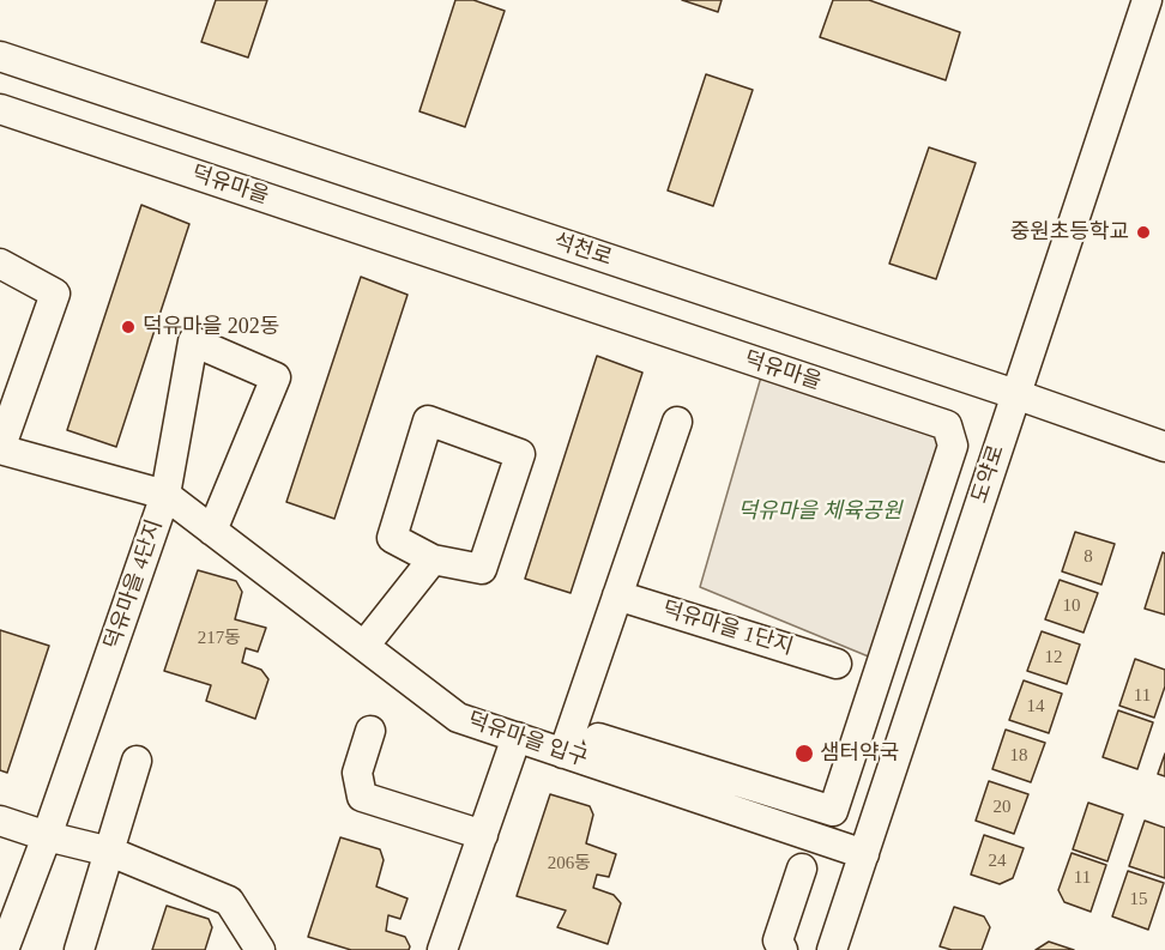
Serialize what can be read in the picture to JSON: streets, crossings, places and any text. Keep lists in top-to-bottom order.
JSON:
{
  "streets": {
    "street": [
      "덕유마을",
      "석천로",
      "도약로",
      "덕유마을 4단지",
      "덕유마을 1단지",
      "덕유마을 입구"
    ]
  },
  "crossings": [
    ["석천로", "도약로"],
    ["도약로", "덕유마을 입구"],
    ["덕유마을 4단지", "덕유마을 입구"]
  ],
  "parks": ["덕유마을 체육공원"],
  "places": ["중원초등학교", "덕유마을 202동", "샘터약국"],
  "house_numbers": [
    "8",
    "10",
    "217동",
    "12",
    "11",
    "14",
    "18",
    "20",
    "24",
    "206동",
    "11",
    "15"
  ]
}
